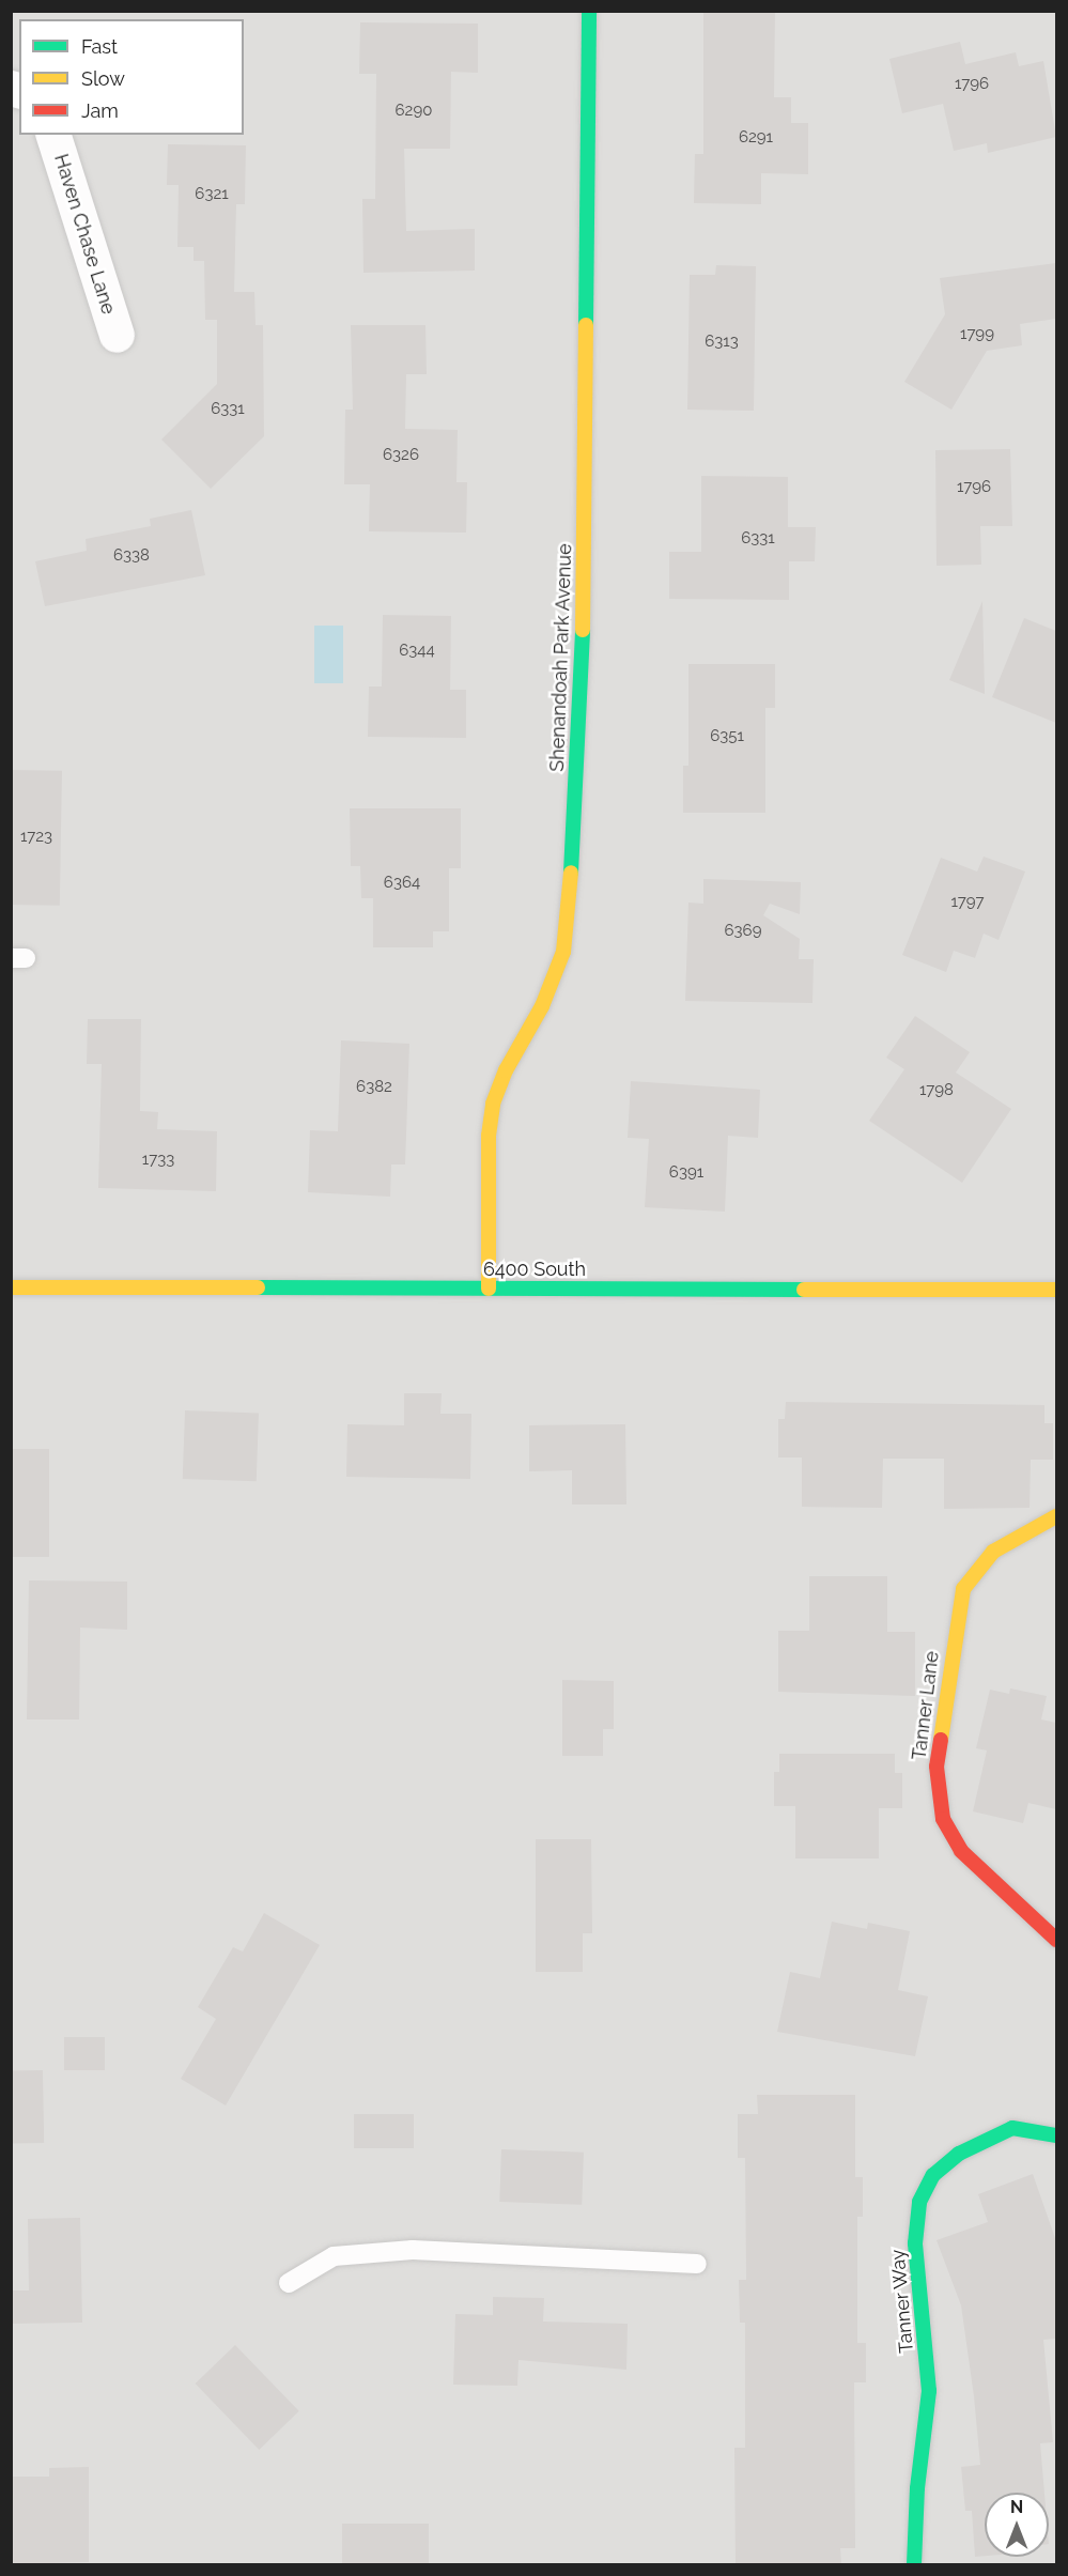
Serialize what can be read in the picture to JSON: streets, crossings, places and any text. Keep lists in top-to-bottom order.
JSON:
{
  "streets": {
    "street": [
      "Haven Chase Lane",
      "Shenandoah Park Avenue",
      "6400 South",
      "Tanner Lane",
      "Tanner Way"
    ]
  },
  "crossings": [
    ["Shenandoah Park Avenue", "6400 South"]
  ],
  "house_numbers": [
    "1796",
    "6290",
    "6291",
    "6321",
    "1799",
    "6313",
    "6331",
    "6326",
    "1796",
    "6331",
    "6338",
    "6344",
    "6351",
    "1723",
    "6364",
    "1797",
    "6369",
    "6382",
    "1798",
    "1733",
    "6391"
  ],
  "legend": ["Fast", "Slow", "Jam"],
  "north": "top"
}
